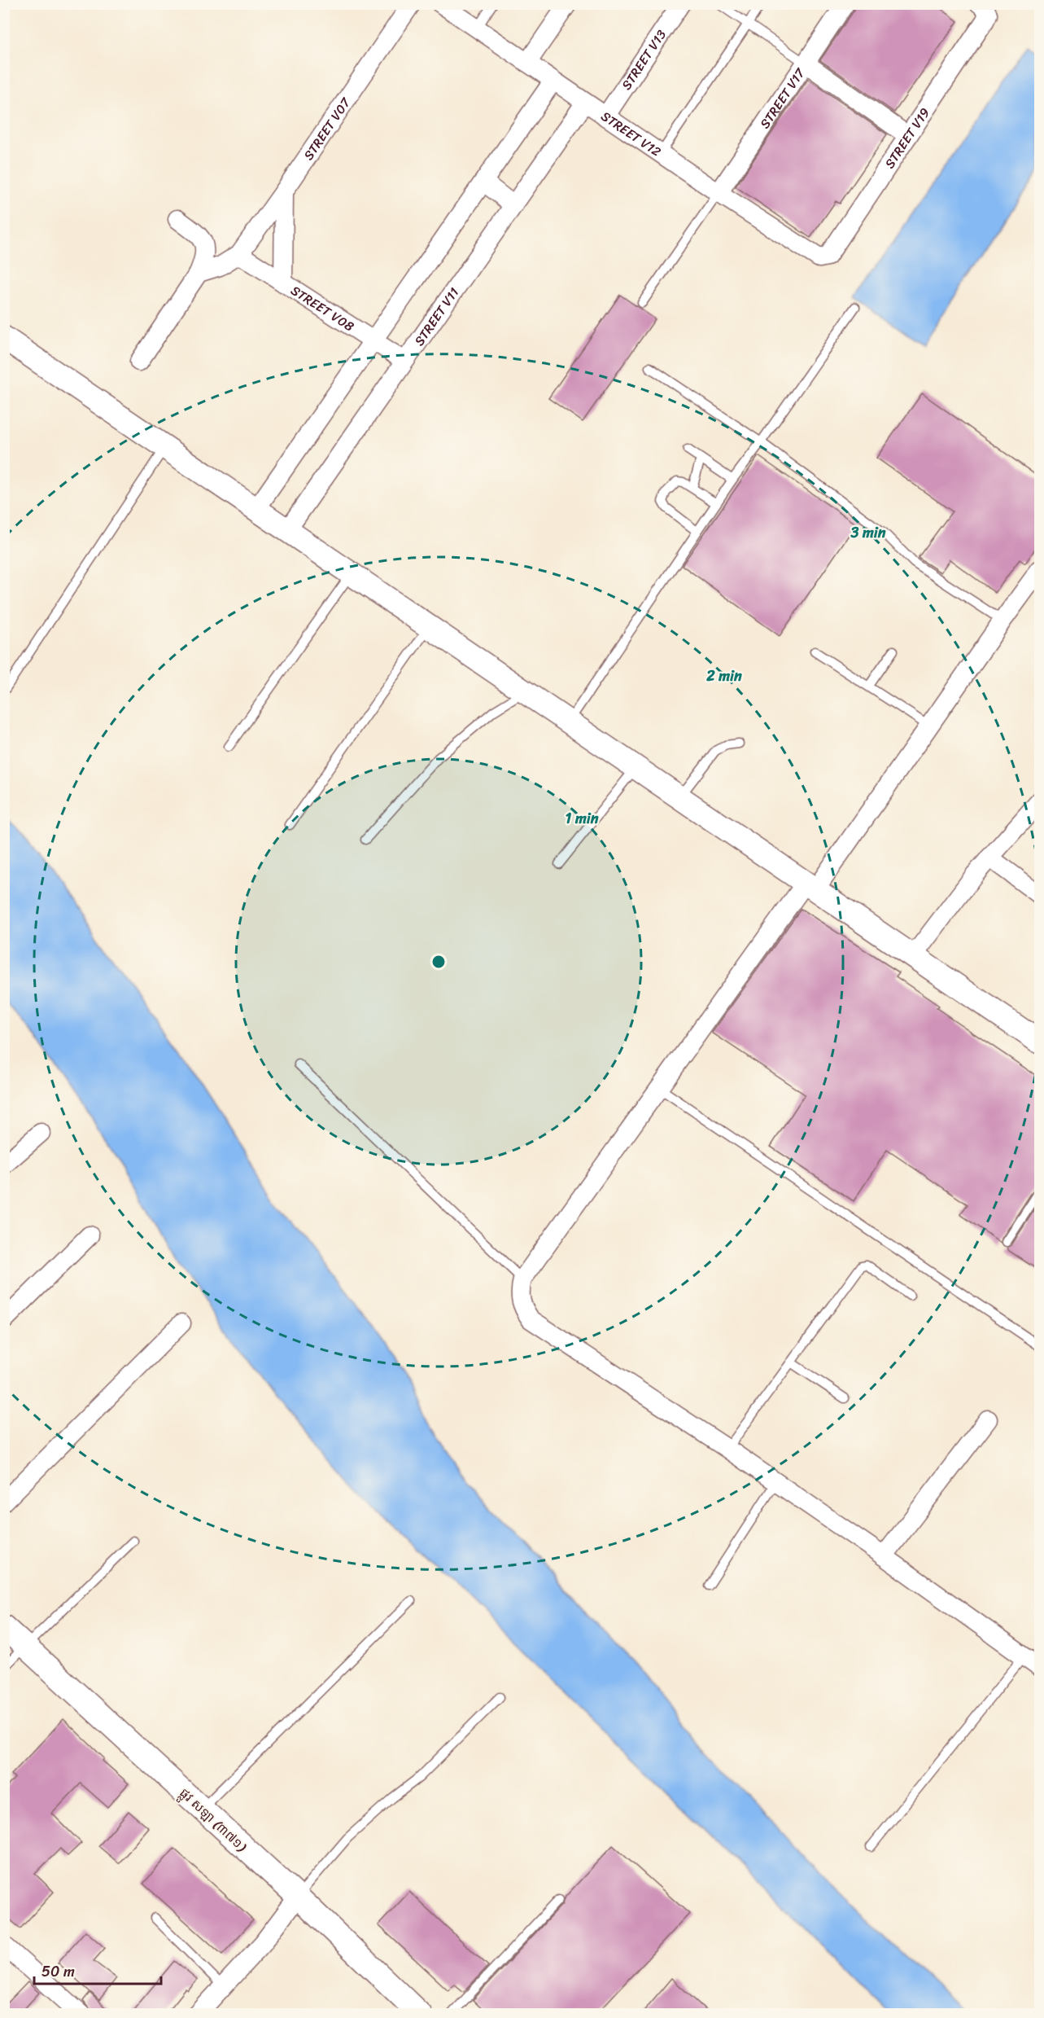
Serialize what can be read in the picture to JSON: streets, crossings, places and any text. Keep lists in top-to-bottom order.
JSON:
{
  "streets": {
    "street": [
      "STREET V13",
      "STREET V17",
      "STREET V07",
      "STREET V12",
      "STREET V19",
      "STREET V08",
      "STREET V11",
      "ផ្លូវ សឡា (៣៧១)"
    ]
  },
  "crossings": [
    ["STREET V13", "STREET V12"],
    ["STREET V17", "STREET V12"],
    ["STREET V07", "STREET V08"],
    ["STREET V12", "STREET V19"],
    ["STREET V12", "STREET V11"],
    ["STREET V08", "STREET V11"]
  ],
  "scale_bar": "50 m",
  "rings": ["3 min", "2 min", "1 min"]
}
